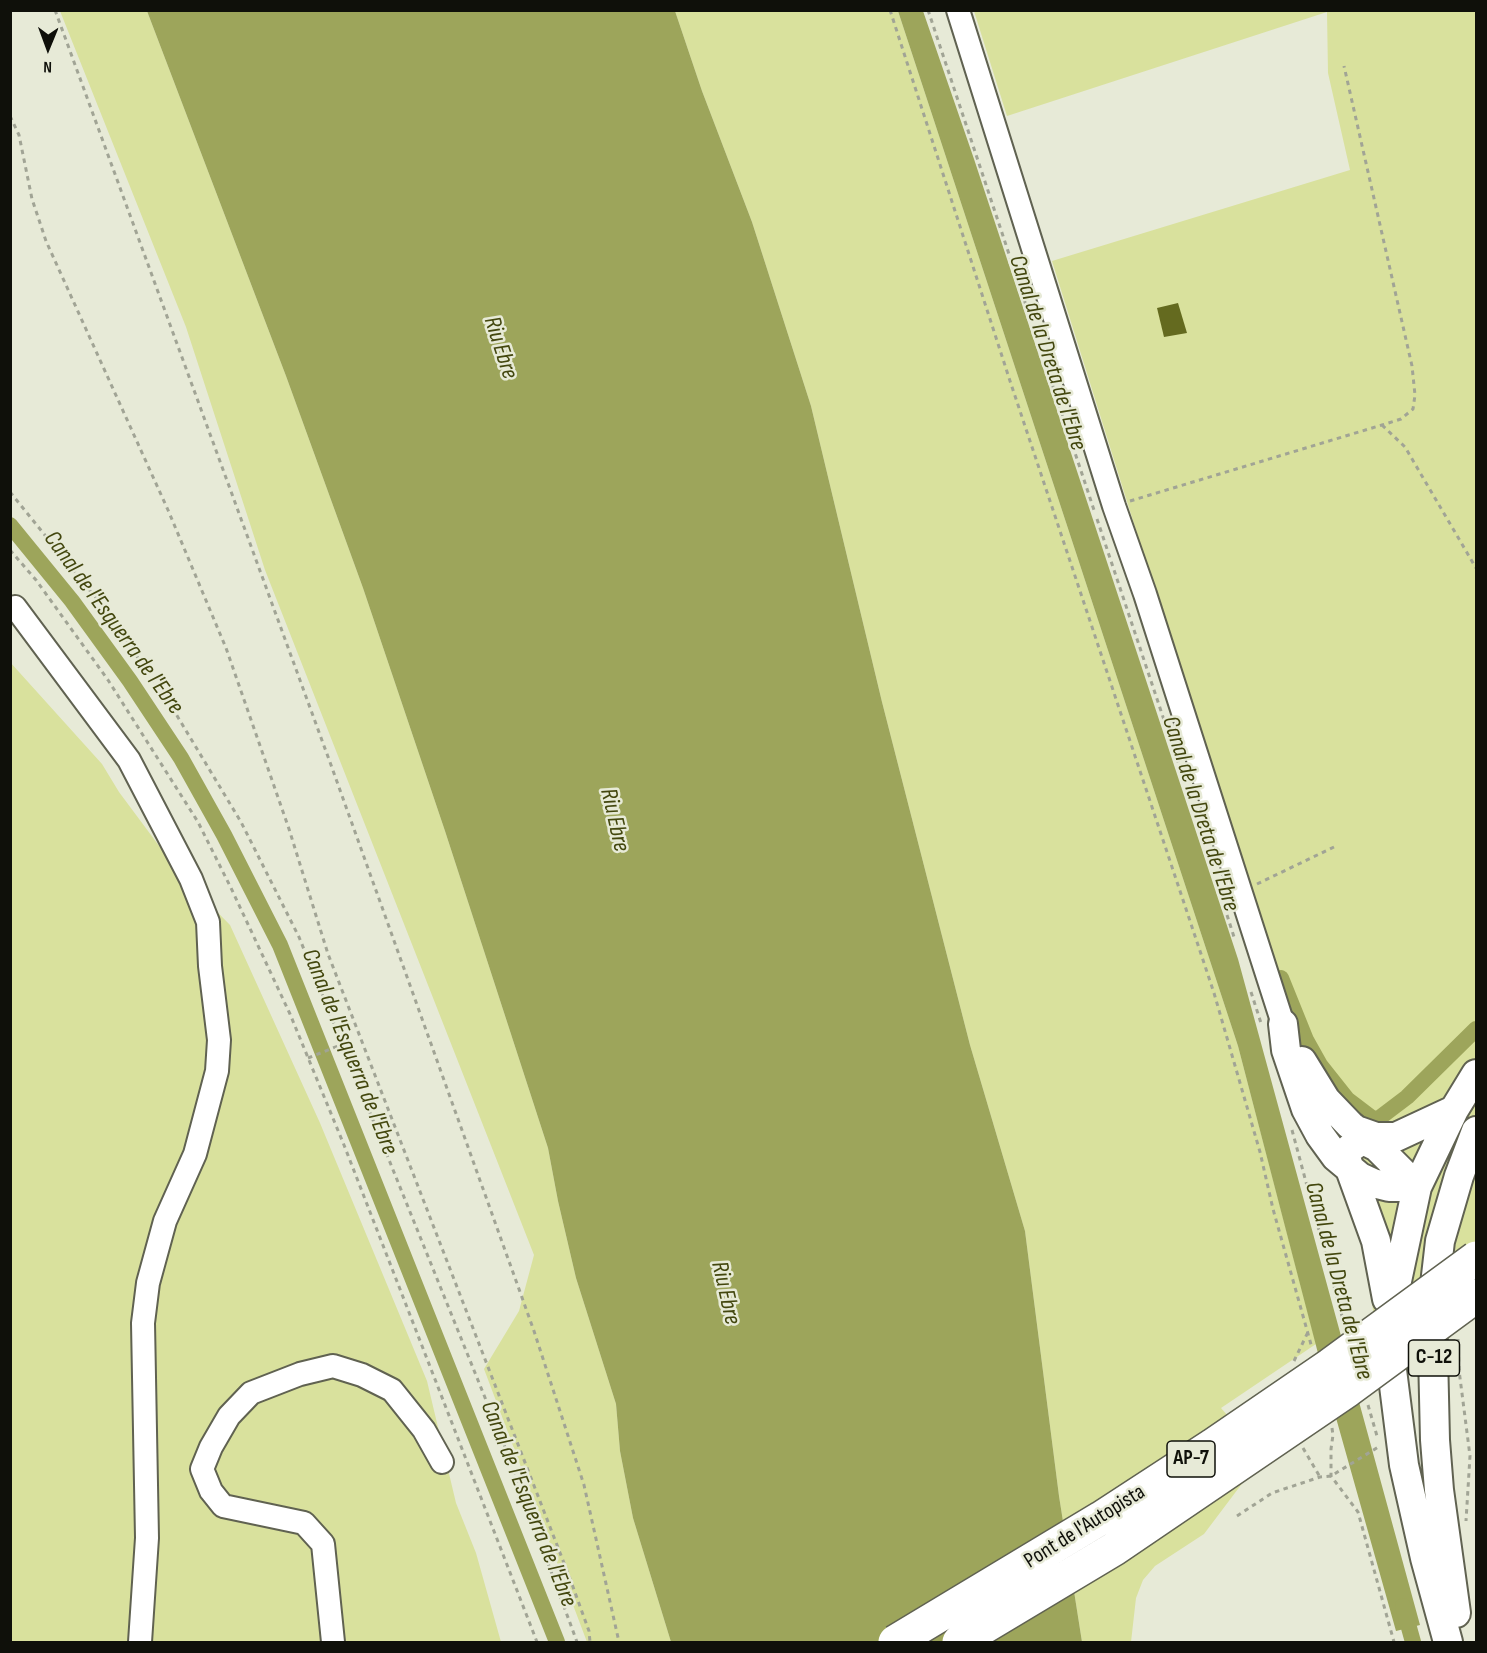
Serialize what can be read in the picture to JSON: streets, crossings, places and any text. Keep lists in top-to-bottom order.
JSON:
{
  "streets": {
    "highway": ["AP-7", "Pont de l'Autopista"],
    "main road": ["C-12"]
  },
  "water": ["Riu Ebre", "Canal de la Dreta de l'Ebre", "Canal de l'Esquerra de l'Ebre"],
  "north": "bottom"
}
